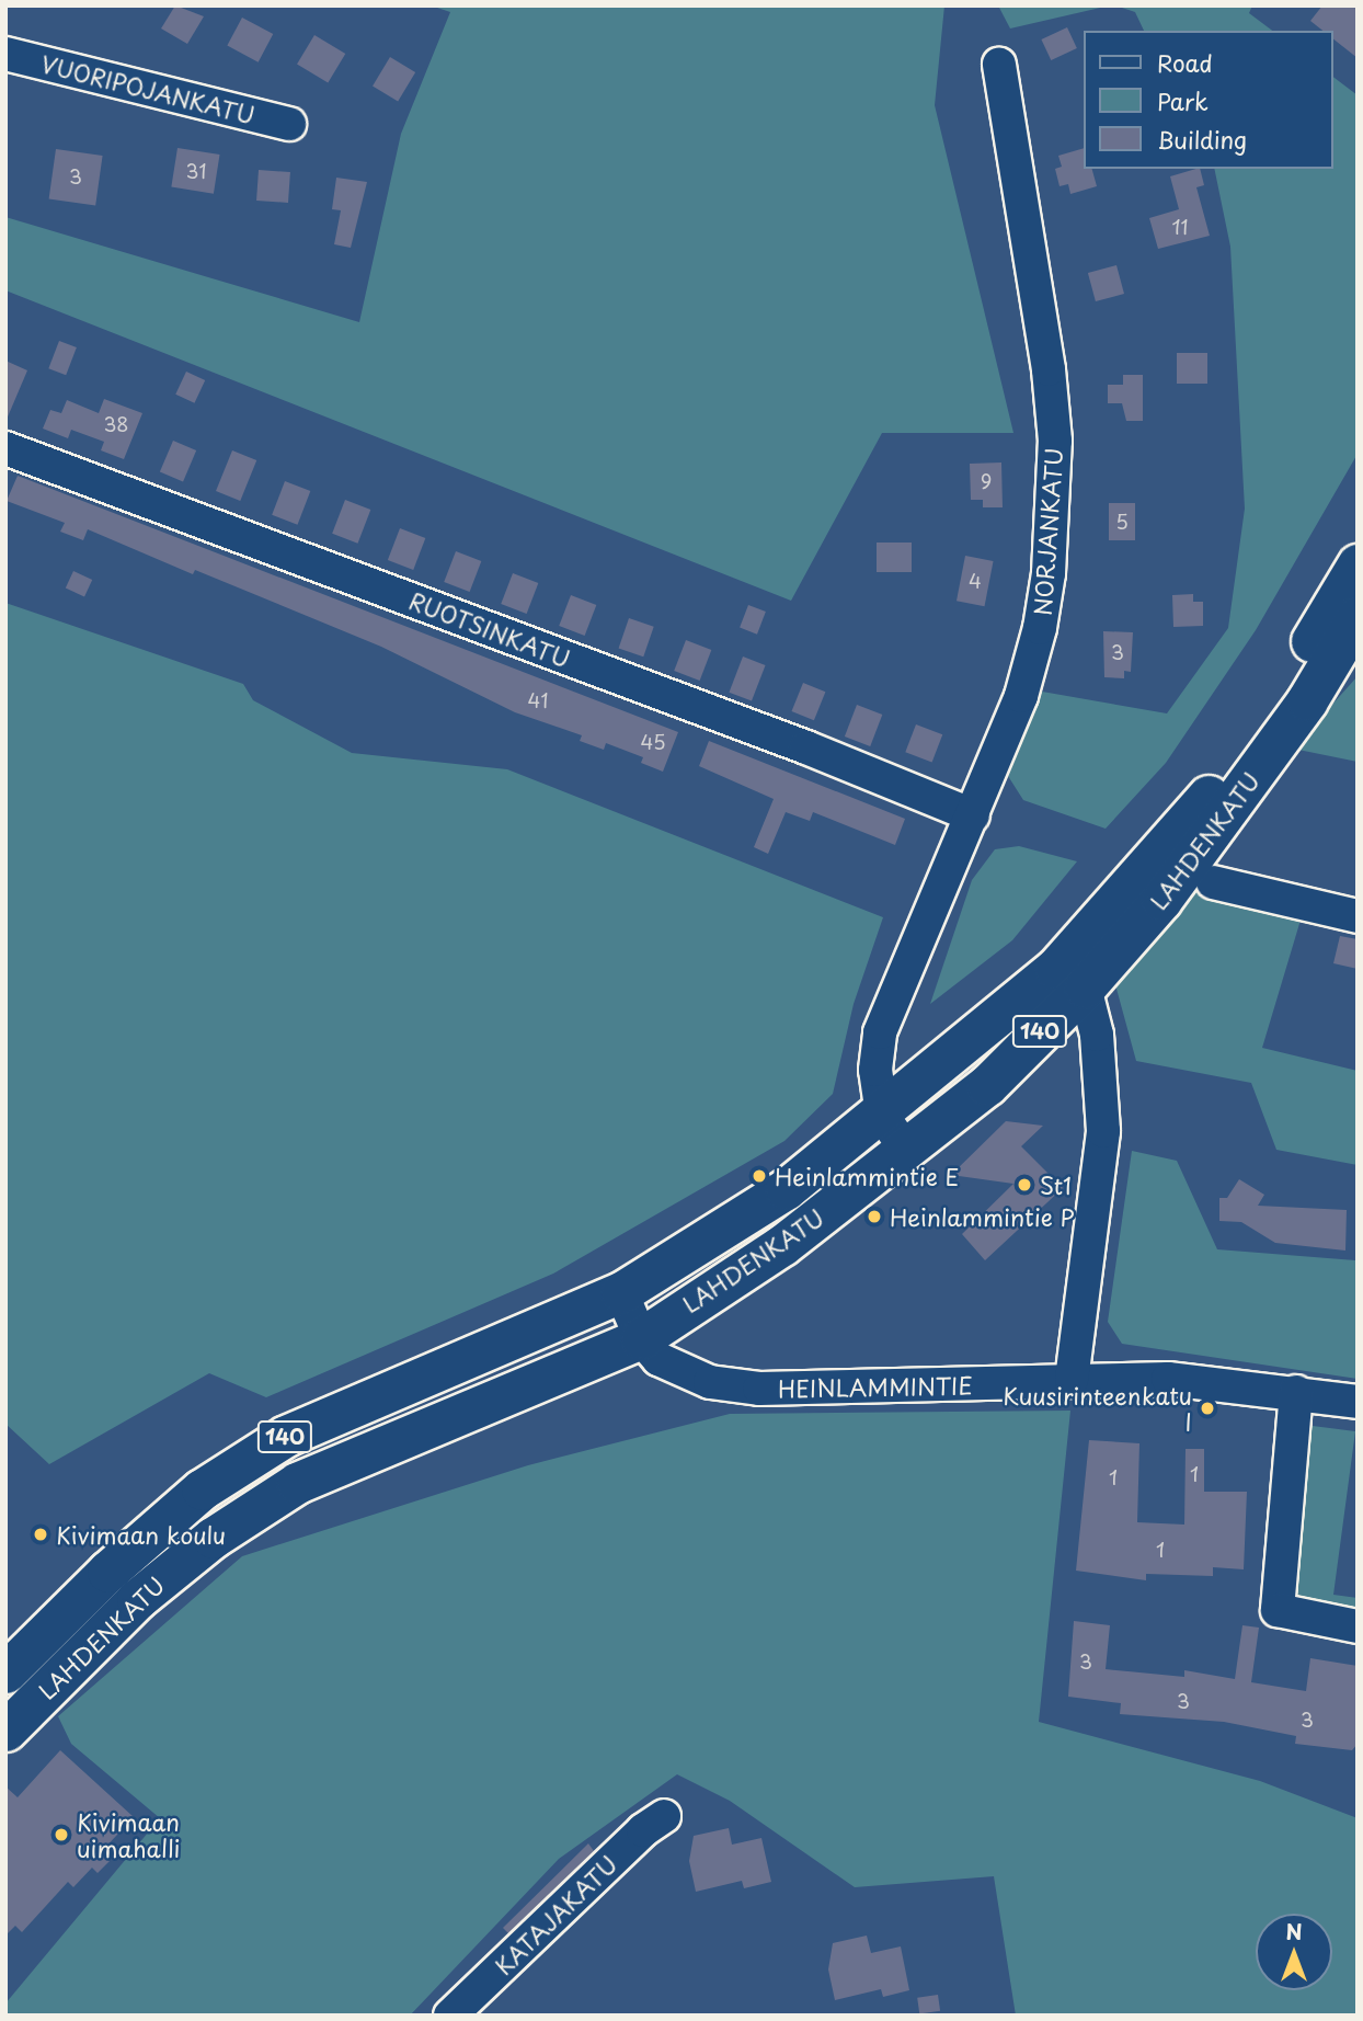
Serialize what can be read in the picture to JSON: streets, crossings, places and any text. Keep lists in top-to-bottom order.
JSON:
{
  "streets": {
    "main road": ["LAHDENKATU", "140"],
    "street": [
      "VUORIPOJANKATU",
      "NORJANKATU",
      "RUOTSINKATU",
      "HEINLAMMINTIE",
      "KATAJAKATU"
    ]
  },
  "crossings": [
    ["NORJANKATU", "RUOTSINKATU"],
    ["NORJANKATU", "LAHDENKATU"],
    ["LAHDENKATU", "HEINLAMMINTIE"]
  ],
  "places": [
    "Heinlammintie E",
    "St1",
    "Heinlammintie P",
    "Kuusirinteenkatu I",
    "Kivimaan koulu",
    "Kivimaan uimahalli"
  ],
  "house_numbers": [
    "31",
    "3",
    "11",
    "38",
    "9",
    "5",
    "4",
    "3",
    "41",
    "45",
    "1",
    "1",
    "1",
    "3",
    "3",
    "3"
  ],
  "legend": ["Road", "Park", "Building"],
  "north": "top"
}
